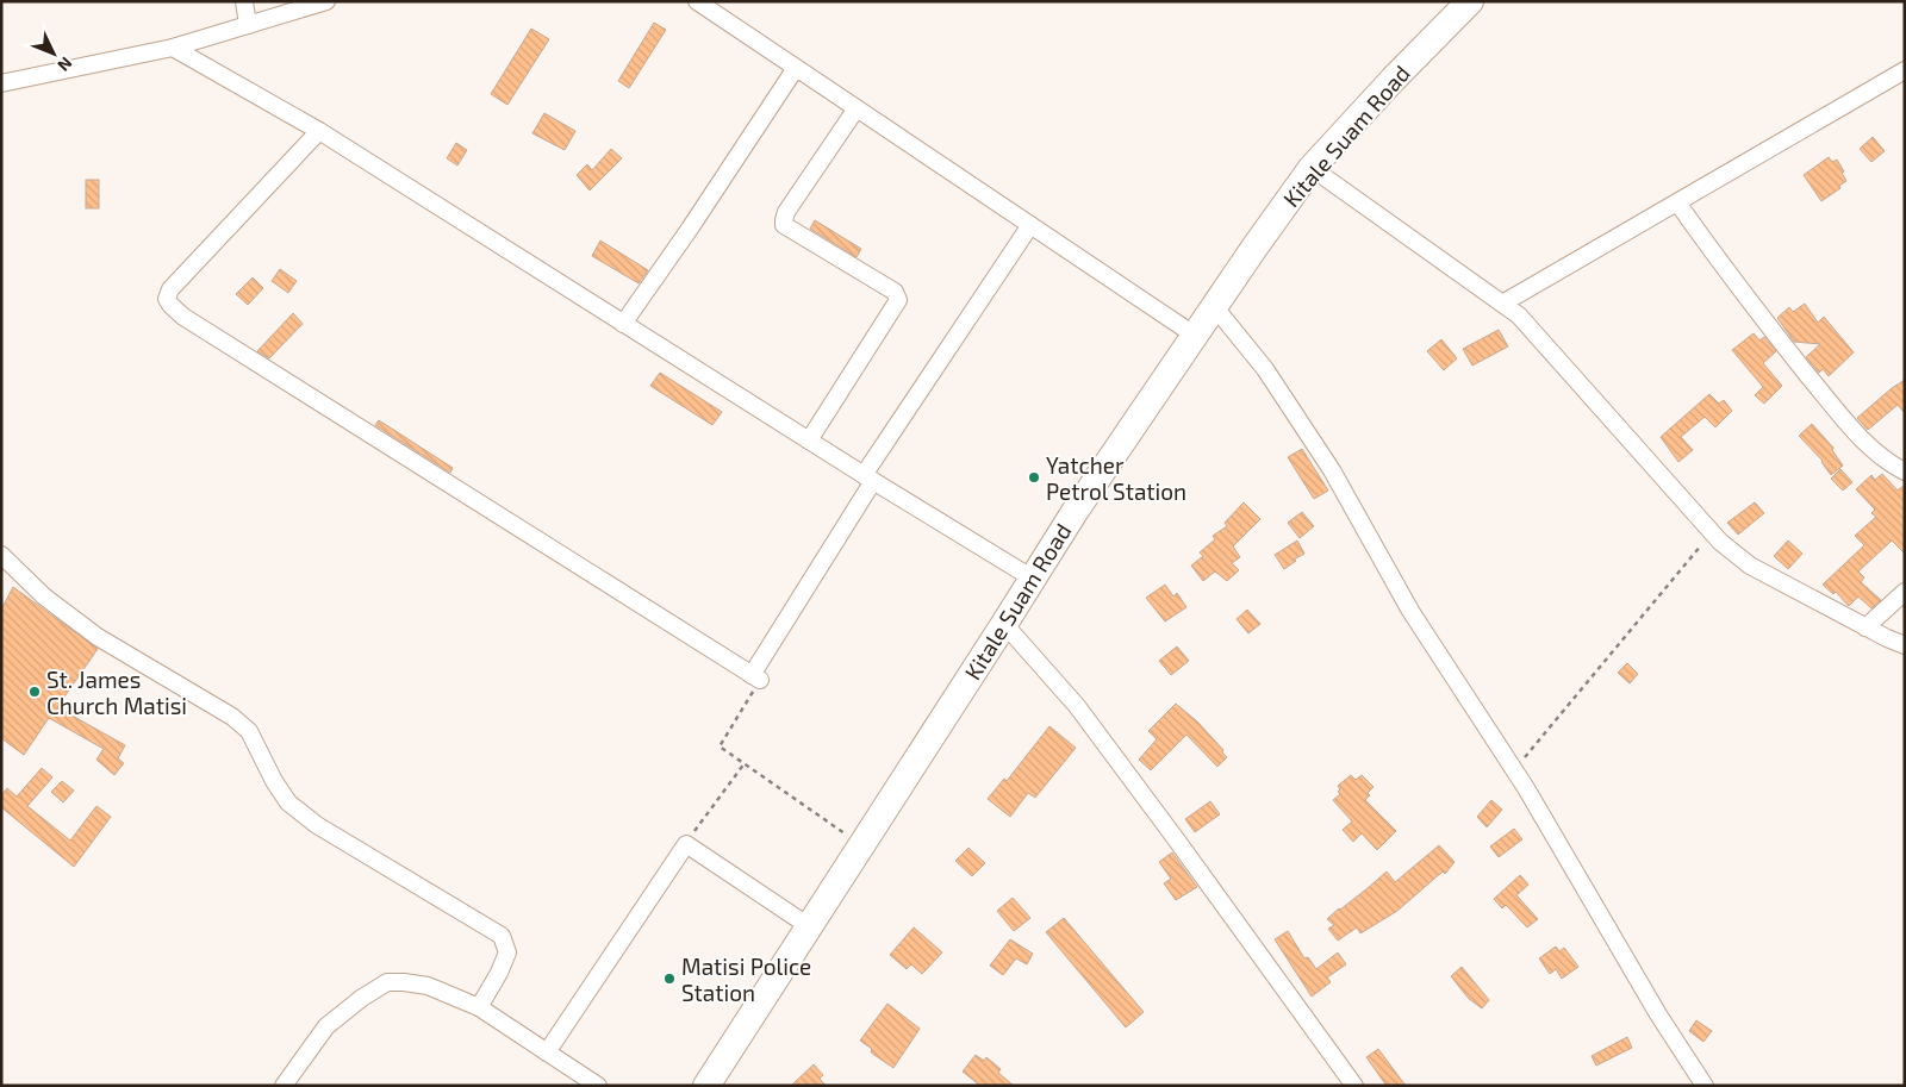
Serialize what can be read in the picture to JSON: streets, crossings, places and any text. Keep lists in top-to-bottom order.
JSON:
{
  "streets": {
    "highway": ["Kitale Suam Road"]
  },
  "places": ["Yatcher Petrol Station", "St. James Church Matisi", "Matisi Police Station"],
  "north": "bottom right"
}
